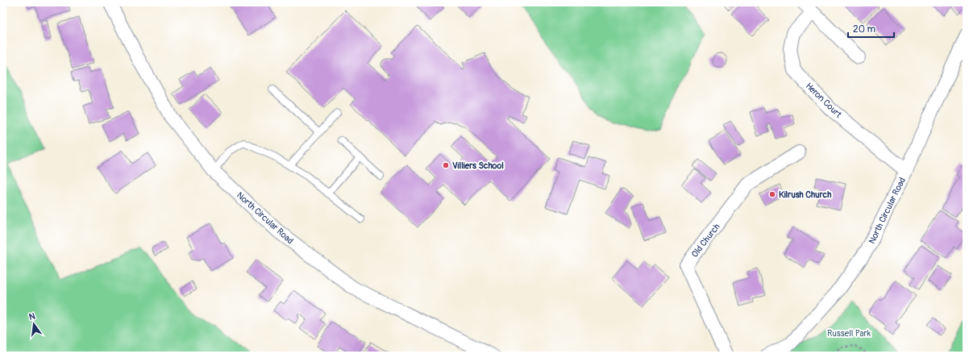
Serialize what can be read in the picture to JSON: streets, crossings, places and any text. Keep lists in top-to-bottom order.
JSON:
{
  "streets": {
    "street": ["Heron Court", "North Circular Road", "Old Church"]
  },
  "crossings": [
    ["Heron Court", "North Circular Road"]
  ],
  "parks": ["Russell Park"],
  "places": ["Villiers School", "Kilrush Church"],
  "scale_bar": "20 m",
  "north": "top"
}
